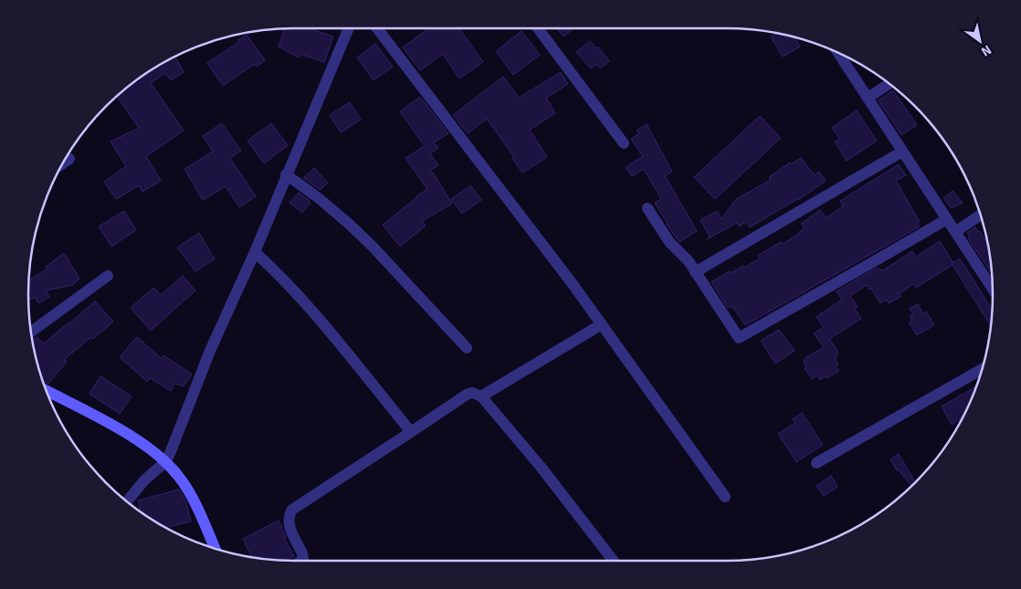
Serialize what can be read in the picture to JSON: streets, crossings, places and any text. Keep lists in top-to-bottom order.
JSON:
{
  "north": "bottom right"
}
